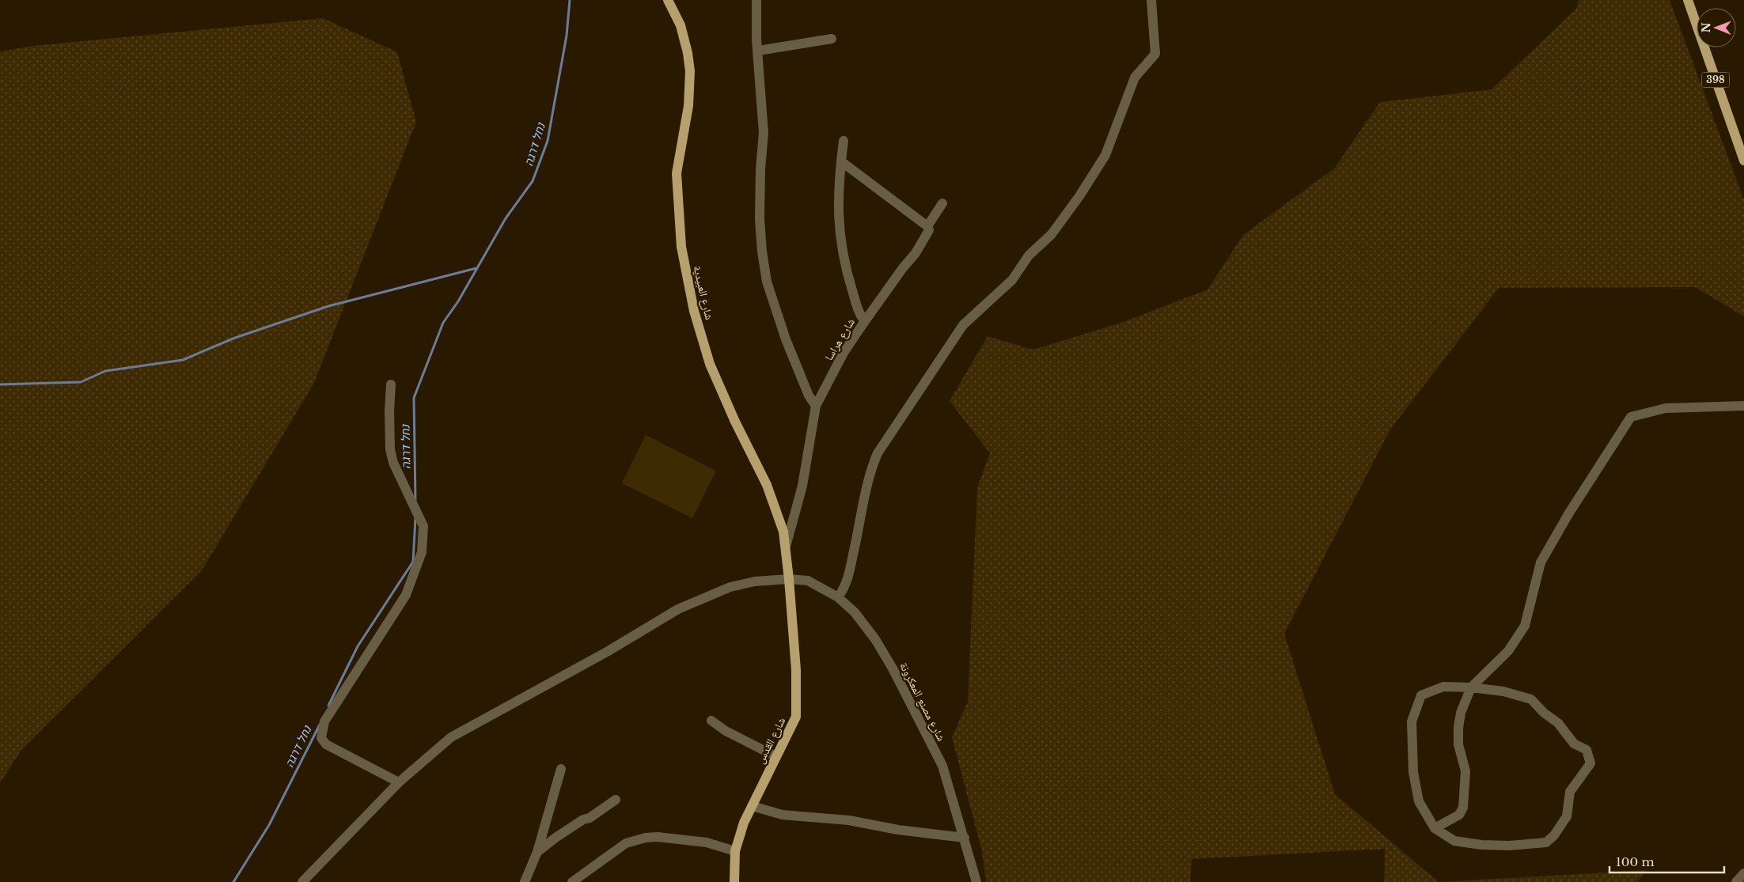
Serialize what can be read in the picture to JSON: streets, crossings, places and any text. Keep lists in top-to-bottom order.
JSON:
{
  "streets": {
    "main road": ["398", "شارع العبيدية", "شارع القدس"],
    "street": ["شارع هراسا", "شارع مصنع المعكرونة"]
  },
  "crossings": [
    ["شارع العبيدية", "شارع هراسا"],
    ["شارع العبيدية", "شارع مصنع المعكرونة"],
    ["شارع العبيدية", "شارع القدس"],
    ["شارع مصنع المعكرونة", "شارع القدس"]
  ],
  "water": ["נחל דרגה"],
  "scale_bar": "100 m",
  "north": "left"
}
